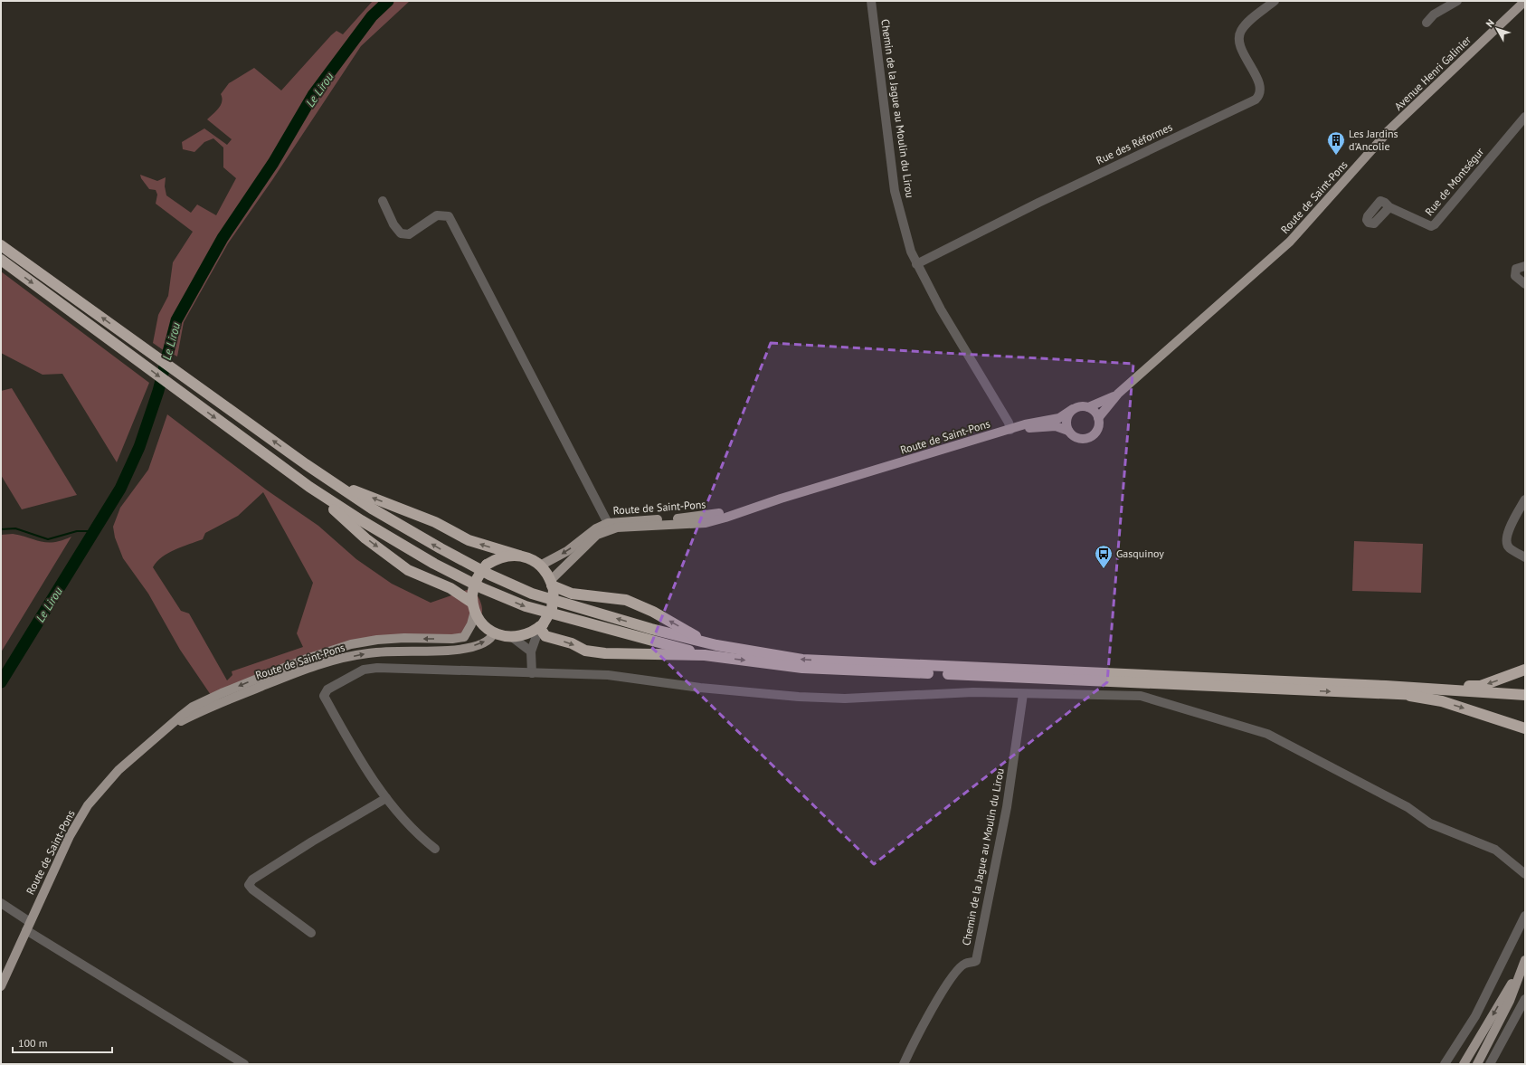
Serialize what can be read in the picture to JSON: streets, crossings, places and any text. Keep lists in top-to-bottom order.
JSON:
{
  "streets": {
    "main road": ["Avenue Henri Galinier", "Route de Saint-Pons"],
    "street": ["Chemin de la Jague au Moulin du Lirou", "Rue des Réformes", "Rue de Montségur"]
  },
  "crossings": [
    ["Avenue Henri Galinier", "Route de Saint-Pons"],
    ["Chemin de la Jague au Moulin du Lirou", "Rue des Réformes"],
    ["Chemin de la Jague au Moulin du Lirou", "Route de Saint-Pons"]
  ],
  "water": ["Le Lirou"],
  "places": {
    "building": ["Les Jardins d'Ancolie"],
    "bus stop": ["Gasquinoy"]
  },
  "scale_bar": "100 m",
  "north": "top left"
}
